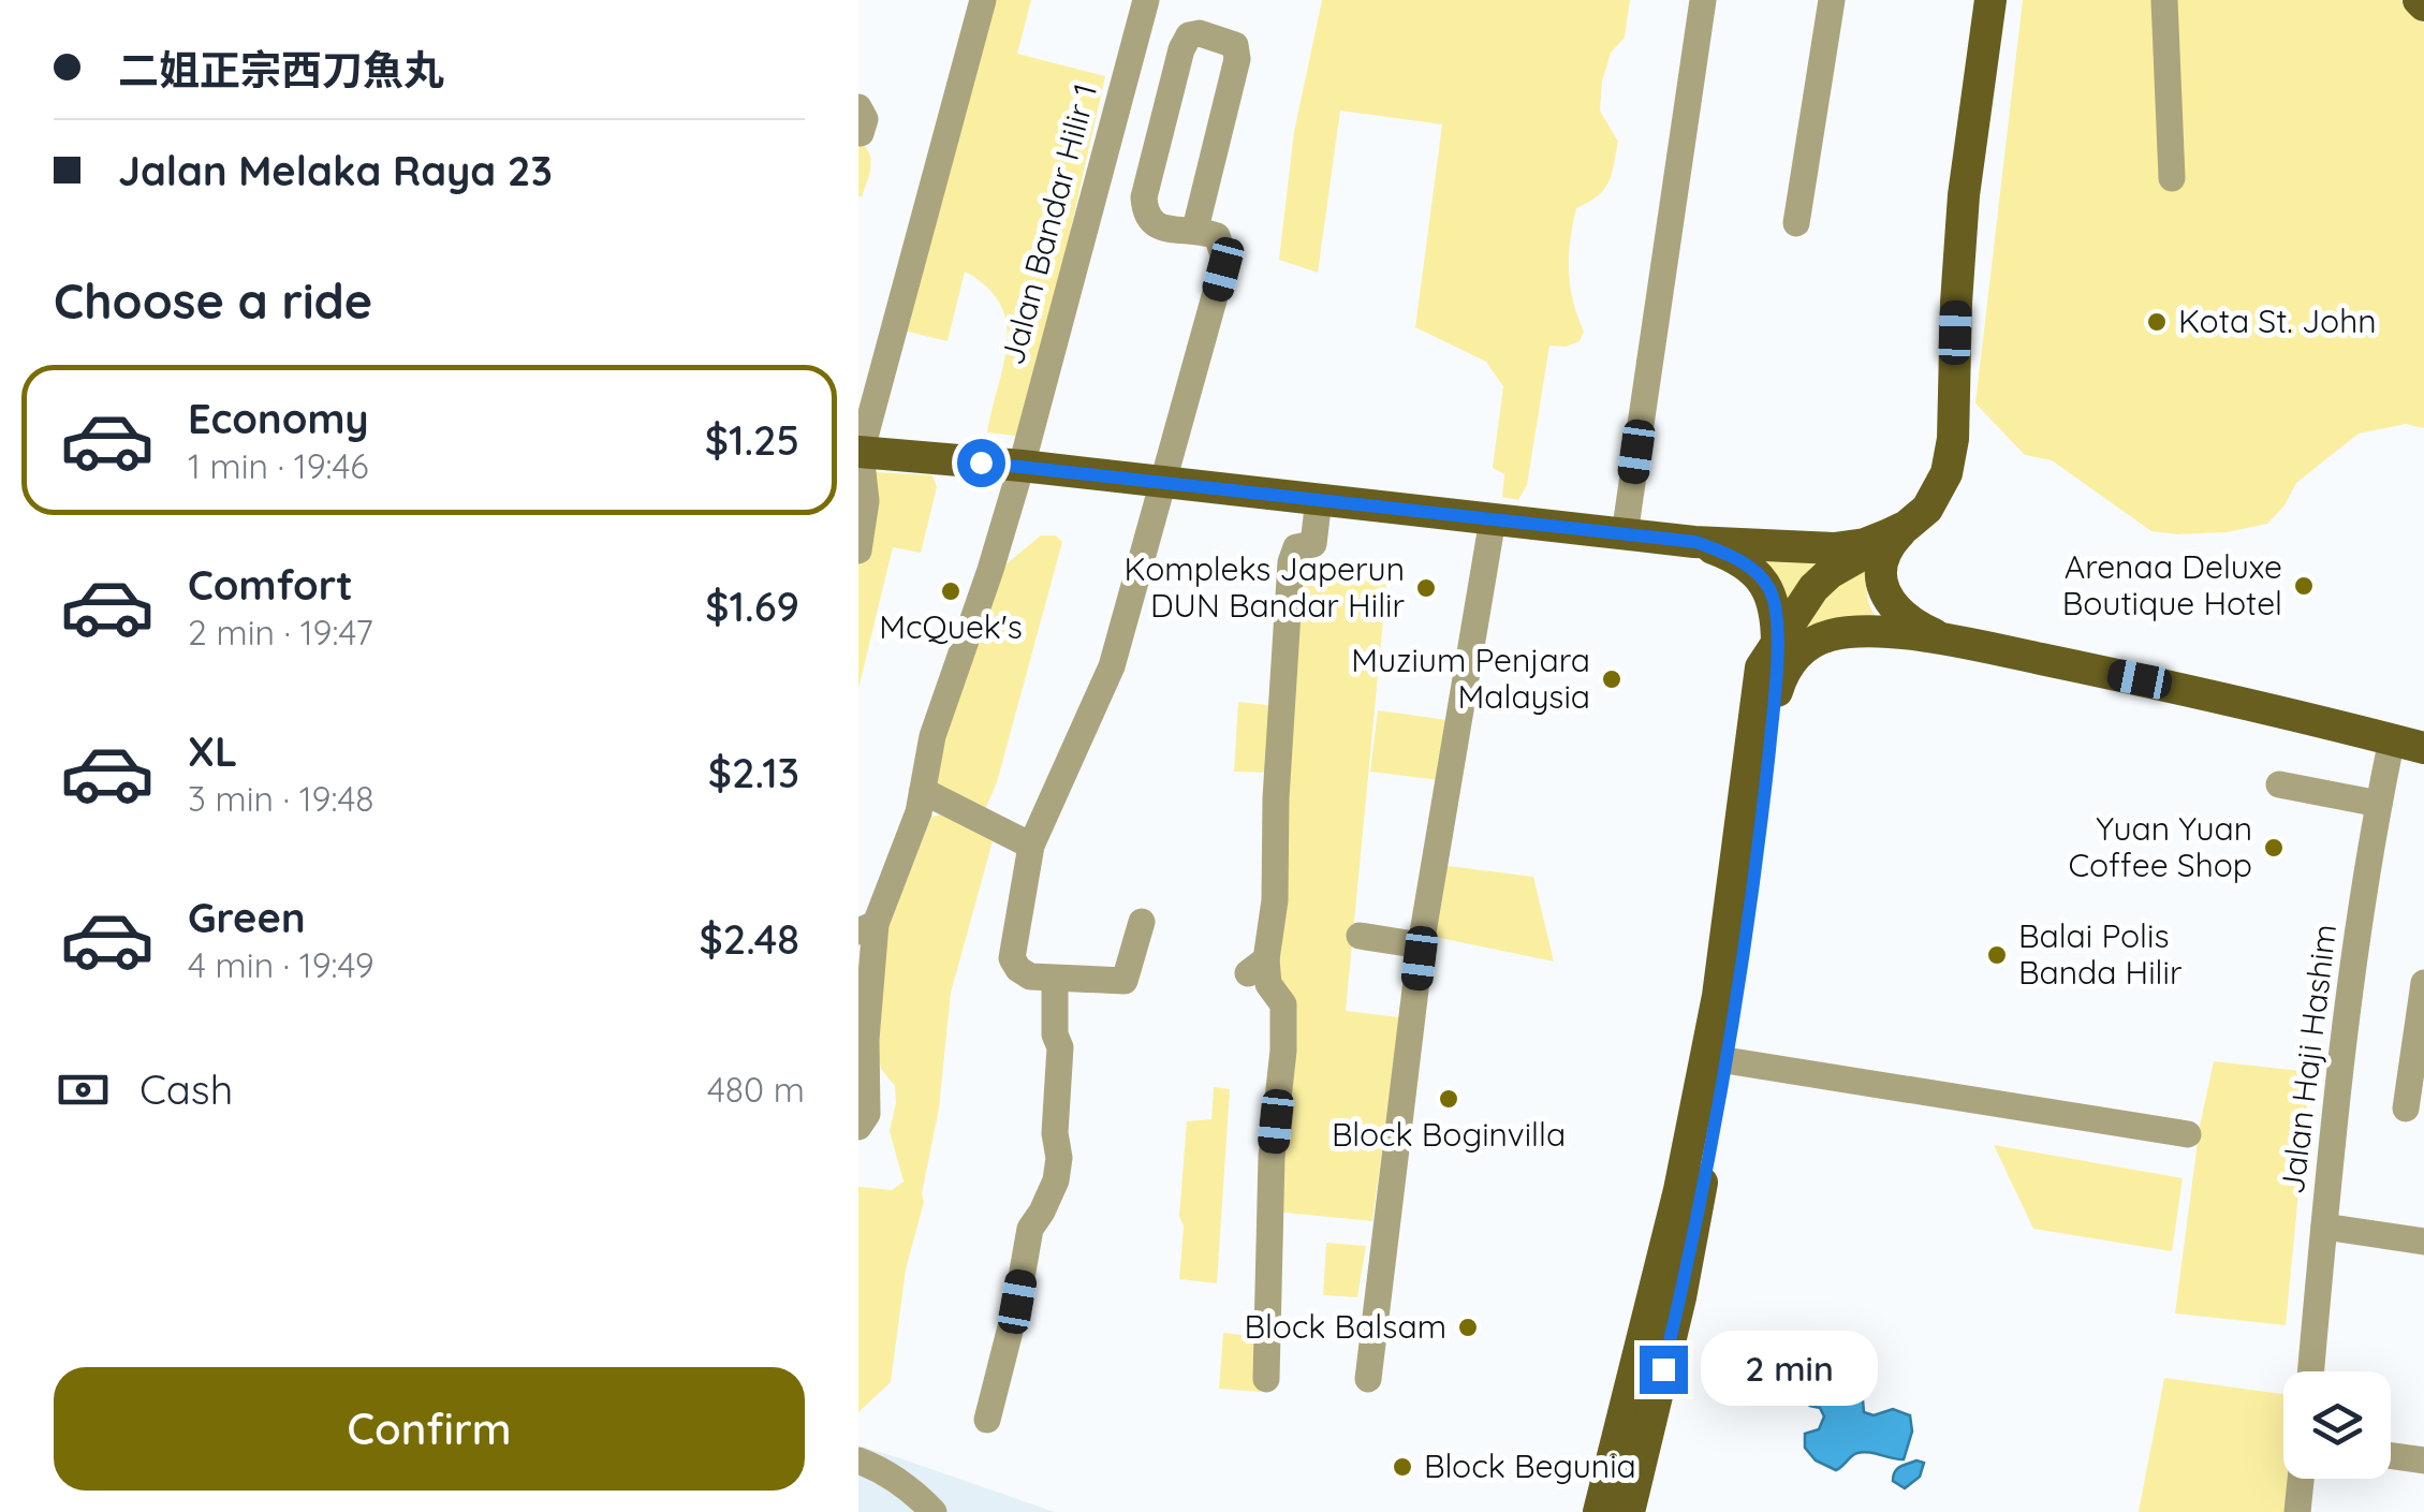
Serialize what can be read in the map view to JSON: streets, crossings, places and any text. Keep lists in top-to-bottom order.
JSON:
{
  "streets": {
    "street": ["Jalan Bandar Hilir 1", "Jalan Haji Hashim"]
  },
  "places": [
    "Kota St. John",
    "Arenaa Deluxe Boutique Hotel",
    "Kompleks Japerun DUN Bandar Hilir",
    "McQuek's",
    "Muzium Penjara Malaysia",
    "Yuan Yuan Coffee Shop",
    "Balai Polis Banda Hilir",
    "Block Boginvilla",
    "Block Balsam",
    "Block Begunia"
  ],
  "page": {
    "banner": ["二姐正宗西刀魚丸", "Jalan Melaka Raya 23"],
    "heading": "Choose a ride",
    "list": [
      {
        "name": "Economy",
        "note": "1 min · 19:46",
        "value": "$1.25"
      },
      {
        "name": "Comfort",
        "note": "2 min · 19:47",
        "value": "$1.69"
      },
      {
        "name": "XL",
        "note": "3 min · 19:48",
        "value": "$2.13"
      },
      {
        "name": "Green",
        "note": "4 min · 19:49",
        "value": "$2.48"
      }
    ],
    "pay": ["Cash", "480 m"],
    "bubble": "2 min",
    "buttons": "Confirm"
  }
}
